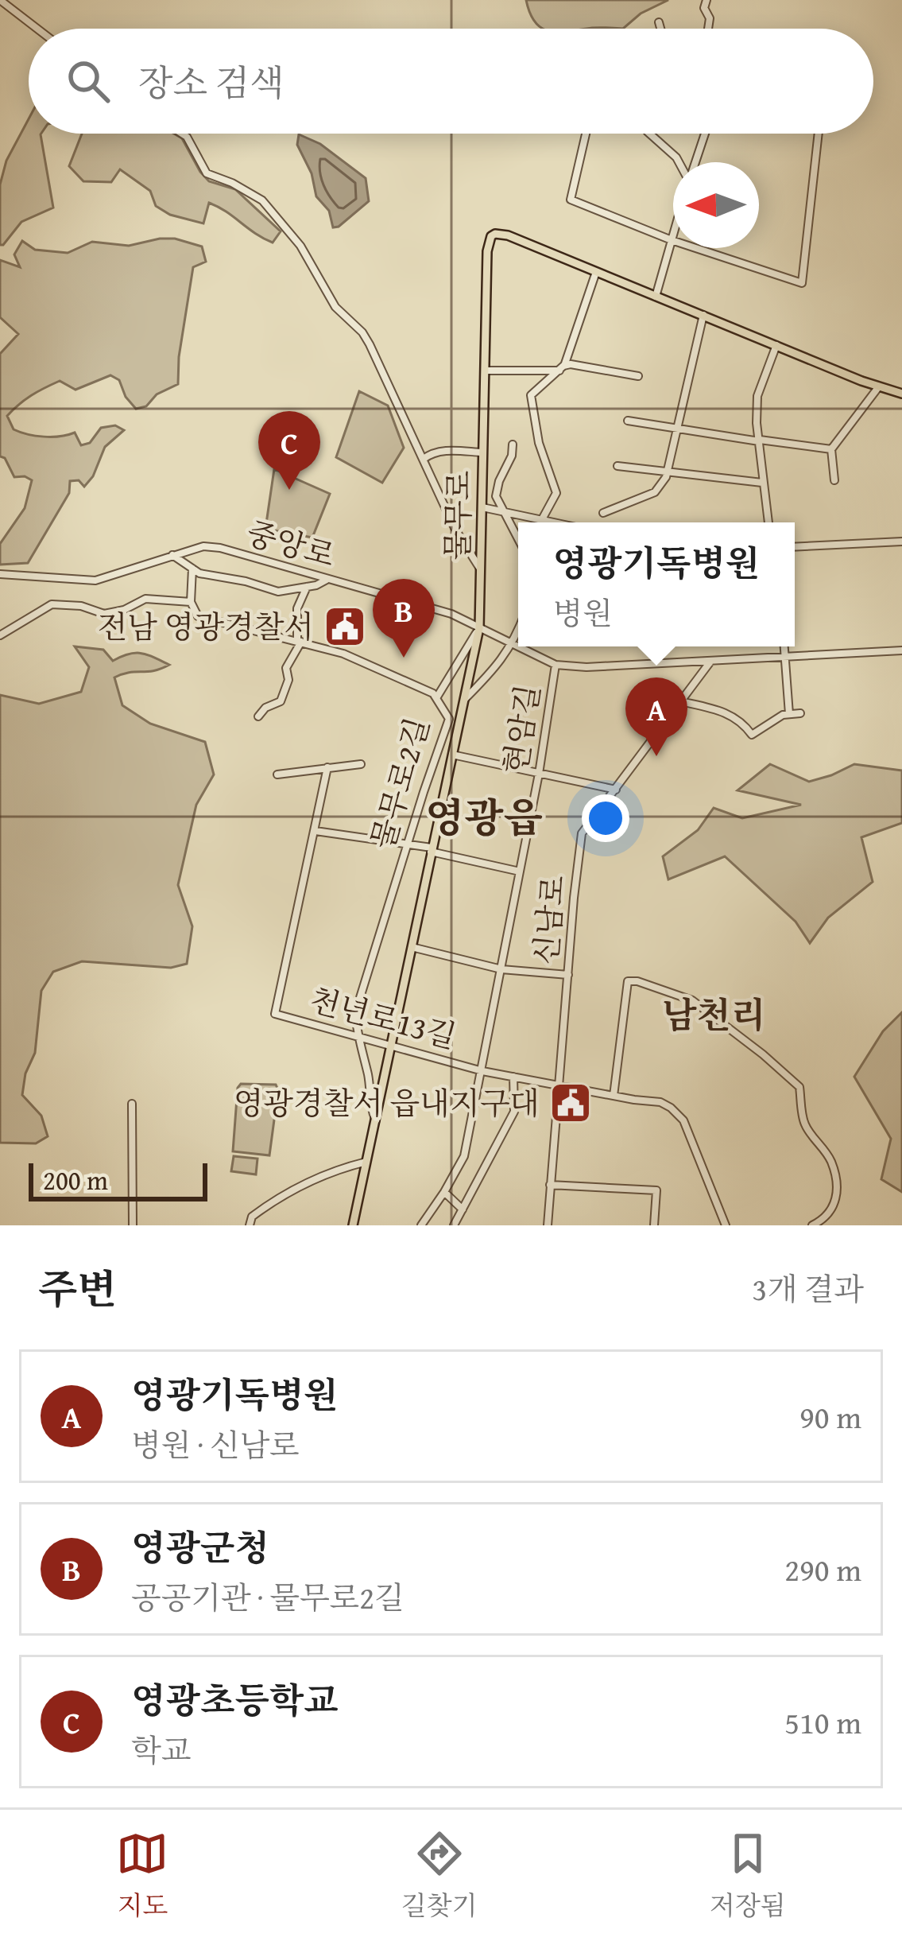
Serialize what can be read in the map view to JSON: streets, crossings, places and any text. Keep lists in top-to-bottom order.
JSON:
{
  "streets": {
    "main road": ["물무로"],
    "street": [
      "중앙로",
      "현암길",
      "물무로2길",
      "신남로",
      "천년로13길"
    ]
  },
  "crossings": [
    ["물무로", "중앙로"],
    ["물무로", "물무로2길"],
    ["물무로", "천년로13길"],
    ["중앙로", "현암길"],
    ["중앙로", "신남로"],
    ["현암길", "천년로13길"],
    ["물무로2길", "천년로13길"],
    ["신남로", "천년로13길"]
  ],
  "districts": ["영광읍", "남천리"],
  "places": {
    "public building": ["전남 영광경찰서", "영광경찰서 읍내지구대"]
  },
  "scale_bar": "200 m",
  "north": "left",
  "page": {
    "search": "장소 검색",
    "pins": ["C", "B", "A"],
    "popup": ["영광기독병원", "병원"],
    "scale": "200 m",
    "heading": ["주변", "3개 결과"],
    "list": [
      {
        "mark": "A",
        "name": "영광기독병원",
        "note": "병원 · 신남로",
        "value": "90 m"
      },
      {
        "mark": "B",
        "name": "영광군청",
        "note": "공공기관 · 물무로2길",
        "value": "290 m"
      },
      {
        "mark": "C",
        "name": "영광초등학교",
        "note": "학교",
        "value": "510 m"
      }
    ],
    "nav": ["지도", "길찾기", "저장됨"]
  }
}
